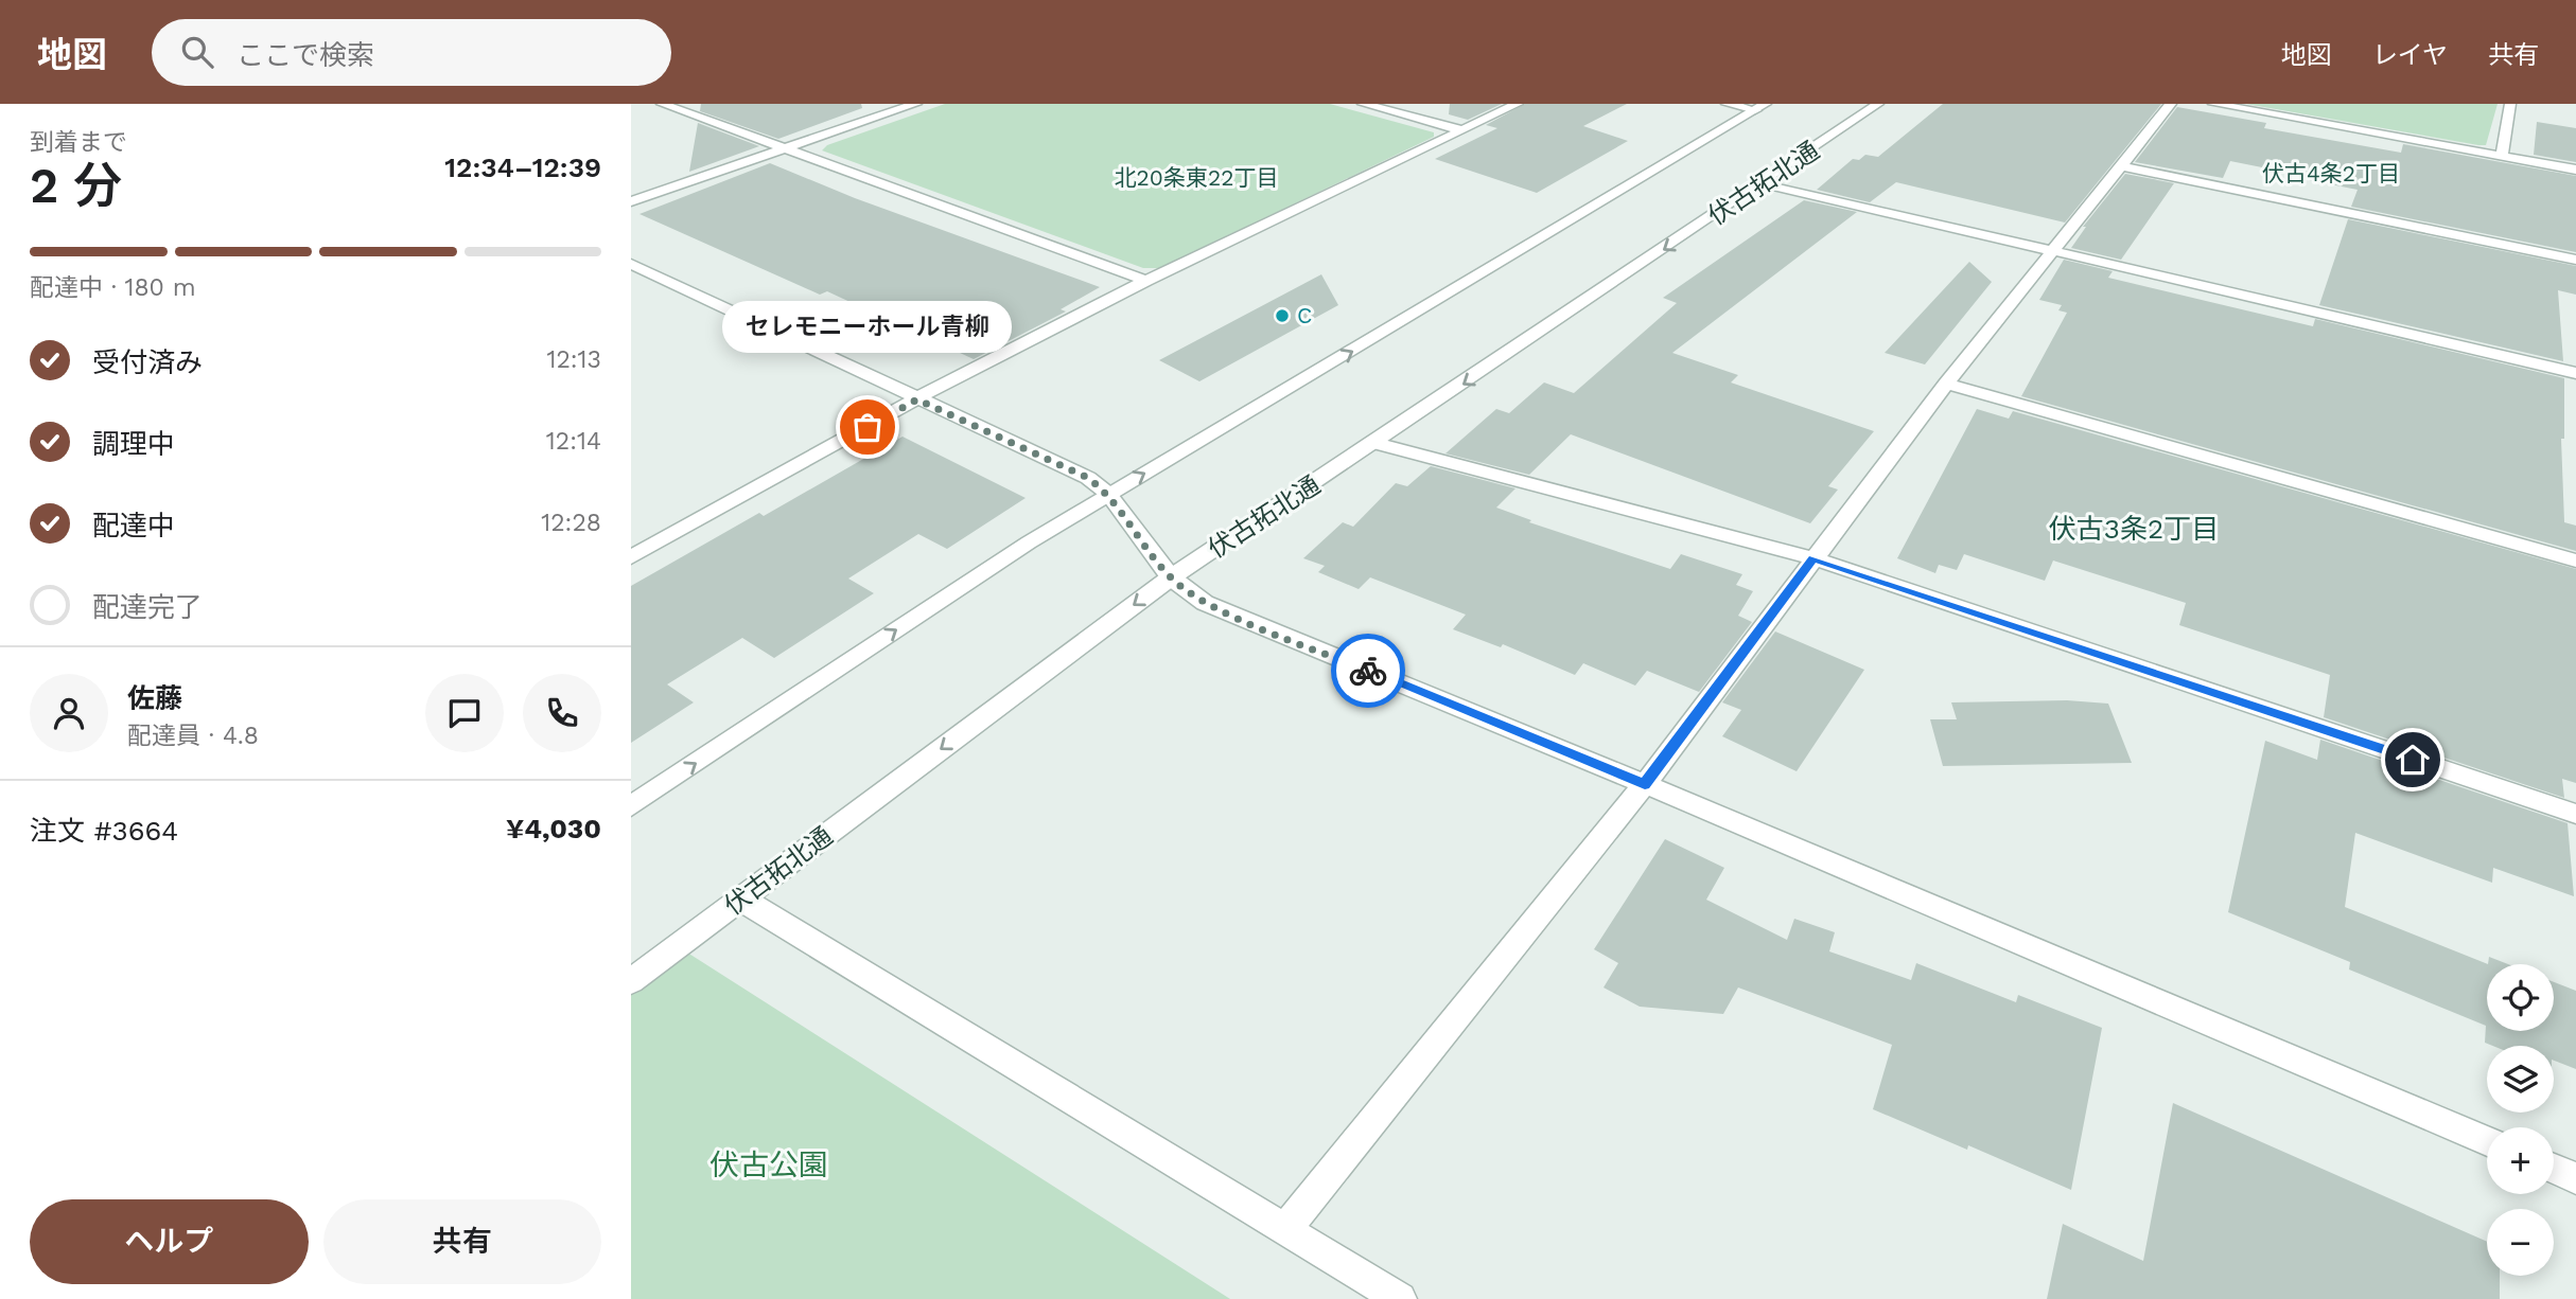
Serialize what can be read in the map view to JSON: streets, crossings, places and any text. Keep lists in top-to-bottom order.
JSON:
{
  "streets": {
    "street": ["伏古拓北通"]
  },
  "districts": ["伏古4条2丁目", "北20条東22丁目", "伏古3条2丁目"],
  "parks": ["伏古公園"],
  "places": ["C", "セレモニーホール青柳"],
  "page": {
    "header": "地図",
    "search": "ここで検索",
    "nav": ["地図", "レイヤ", "共有"],
    "heading": ["2 分", "到着まで", "12:34–12:39"],
    "panel": [
      "佐藤",
      "配達員 · 4.8",
      "注文 #3664",
      "¥4,030"
    ],
    "bar": "配達中 · 180 m",
    "bubble": "セレモニーホール青柳",
    "list": [
      ["受付済み", "12:13"],
      ["調理中", "12:14"],
      ["配達中", "12:28"],
      "配達完了"
    ],
    "map_buttons": ["+", "−"],
    "buttons": ["ヘルプ", "共有"]
  }
}
